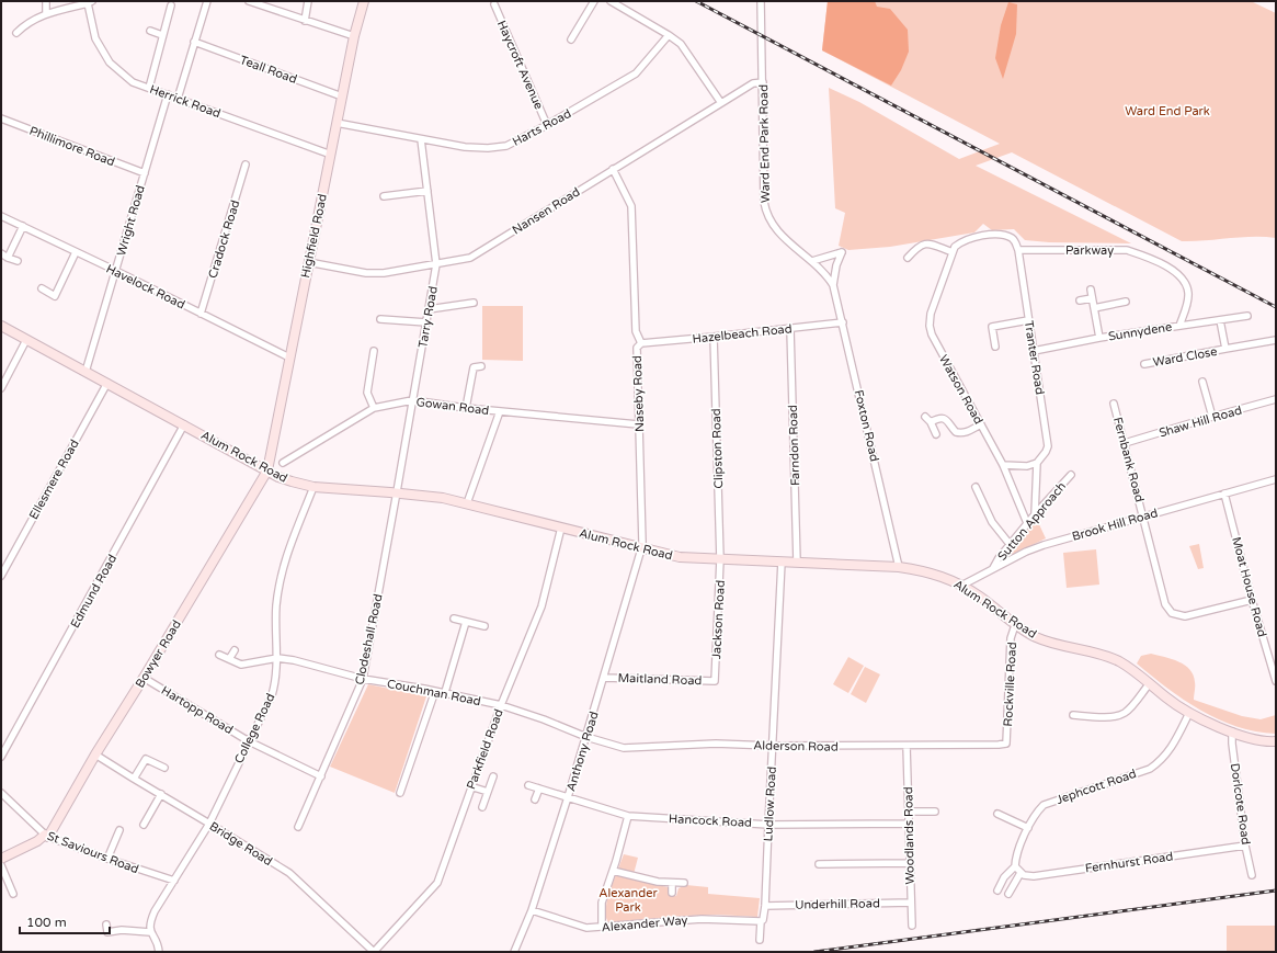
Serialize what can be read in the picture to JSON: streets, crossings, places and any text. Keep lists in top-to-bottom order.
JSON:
{
  "streets": {
    "street": [
      "Haycroft Avenue",
      "Teall Road",
      "Herrick Road",
      "Harts Road",
      "Ward End Park Road",
      "Phillimore Road",
      "Nansen Road",
      "Wright Road",
      "Highfield Road",
      "Cradock Road",
      "Parkway",
      "Havelock Road",
      "Tarry Road",
      "Sunnydene",
      "Hazelbeach Road",
      "Ward Close",
      "Tranter Road",
      "Watson Road",
      "Naseby Road",
      "Gowan Road",
      "Shaw Hill Road",
      "Foxton Road",
      "Farndon Road",
      "Clipston Road",
      "Alum Rock Road",
      "Fernbank Road",
      "Ellesmere Road",
      "Sutton Approach",
      "Brook Hill Road",
      "Moat House Road",
      "Edmund Road",
      "Jackson Road",
      "Clodeshall Road",
      "Bowyer Road",
      "Maitland Road",
      "Rockville Road",
      "Couchman Road",
      "Hartopp Road",
      "College Road",
      "Alderson Road",
      "Parkfield Road",
      "Anthony Road",
      "Jephcott Road",
      "Ludlow Road",
      "Dorlcote Road",
      "Hancock Road",
      "Woodlands Road",
      "Bridge Road",
      "St Saviours Road",
      "Fernhurst Road",
      "Underhill Road",
      "Alexander Way"
    ]
  },
  "crossings": [
    ["Haycroft Avenue", "Harts Road"],
    ["Teall Road", "Highfield Road"],
    ["Herrick Road", "Wright Road"],
    ["Herrick Road", "Highfield Road"],
    ["Harts Road", "Highfield Road"],
    ["Harts Road", "Tarry Road"],
    ["Ward End Park Road", "Nansen Road"],
    ["Ward End Park Road", "Foxton Road"],
    ["Phillimore Road", "Wright Road"],
    ["Nansen Road", "Highfield Road"],
    ["Nansen Road", "Tarry Road"],
    ["Nansen Road", "Naseby Road"],
    ["Wright Road", "Havelock Road"],
    ["Wright Road", "Alum Rock Road"],
    ["Highfield Road", "Havelock Road"],
    ["Highfield Road", "Alum Rock Road"],
    ["Highfield Road", "Bowyer Road"],
    ["Cradock Road", "Havelock Road"],
    ["Parkway", "Sunnydene"],
    ["Parkway", "Tranter Road"],
    ["Tarry Road", "Gowan Road"],
    ["Tarry Road", "Alum Rock Road"],
    ["Tarry Road", "Clodeshall Road"],
    ["Sunnydene", "Ward Close"],
    ["Sunnydene", "Tranter Road"],
    ["Hazelbeach Road", "Naseby Road"],
    ["Hazelbeach Road", "Foxton Road"],
    ["Hazelbeach Road", "Farndon Road"],
    ["Hazelbeach Road", "Clipston Road"],
    ["Tranter Road", "Sutton Approach"],
    ["Watson Road", "Sutton Approach"],
    ["Naseby Road", "Gowan Road"],
    ["Naseby Road", "Alum Rock Road"],
    ["Naseby Road", "Anthony Road"],
    ["Shaw Hill Road", "Fernbank Road"],
    ["Foxton Road", "Alum Rock Road"],
    ["Farndon Road", "Alum Rock Road"],
    ["Clipston Road", "Alum Rock Road"],
    ["Clipston Road", "Jackson Road"],
    ["Alum Rock Road", "Ellesmere Road"],
    ["Alum Rock Road", "Brook Hill Road"],
    ["Alum Rock Road", "Edmund Road"],
    ["Alum Rock Road", "Jackson Road"],
    ["Alum Rock Road", "Clodeshall Road"],
    ["Alum Rock Road", "Bowyer Road"],
    ["Alum Rock Road", "Rockville Road"],
    ["Alum Rock Road", "College Road"],
    ["Alum Rock Road", "Parkfield Road"],
    ["Alum Rock Road", "Anthony Road"],
    ["Alum Rock Road", "Jephcott Road"],
    ["Alum Rock Road", "Ludlow Road"],
    ["Alum Rock Road", "Dorlcote Road"],
    ["Fernbank Road", "Brook Hill Road"],
    ["Fernbank Road", "Moat House Road"],
    ["Sutton Approach", "Brook Hill Road"],
    ["Brook Hill Road", "Moat House Road"],
    ["Jackson Road", "Maitland Road"],
    ["Clodeshall Road", "Couchman Road"],
    ["Clodeshall Road", "Hartopp Road"],
    ["Bowyer Road", "Hartopp Road"],
    ["Bowyer Road", "Bridge Road"],
    ["Bowyer Road", "St Saviours Road"],
    ["Maitland Road", "Anthony Road"],
    ["Rockville Road", "Alderson Road"],
    ["Couchman Road", "College Road"],
    ["Couchman Road", "Alderson Road"],
    ["Couchman Road", "Parkfield Road"],
    ["Couchman Road", "Anthony Road"],
    ["Hartopp Road", "College Road"],
    ["College Road", "Bridge Road"],
    ["College Road", "St Saviours Road"],
    ["Alderson Road", "Anthony Road"],
    ["Alderson Road", "Ludlow Road"],
    ["Alderson Road", "Woodlands Road"],
    ["Parkfield Road", "Bridge Road"],
    ["Anthony Road", "Hancock Road"],
    ["Anthony Road", "Alexander Way"],
    ["Ludlow Road", "Hancock Road"],
    ["Ludlow Road", "Underhill Road"],
    ["Ludlow Road", "Alexander Way"],
    ["Dorlcote Road", "Fernhurst Road"],
    ["Hancock Road", "Woodlands Road"],
    ["Woodlands Road", "Underhill Road"]
  ],
  "parks": ["Ward End Park", "Alexander Park"],
  "scale_bar": "100 m"
}
